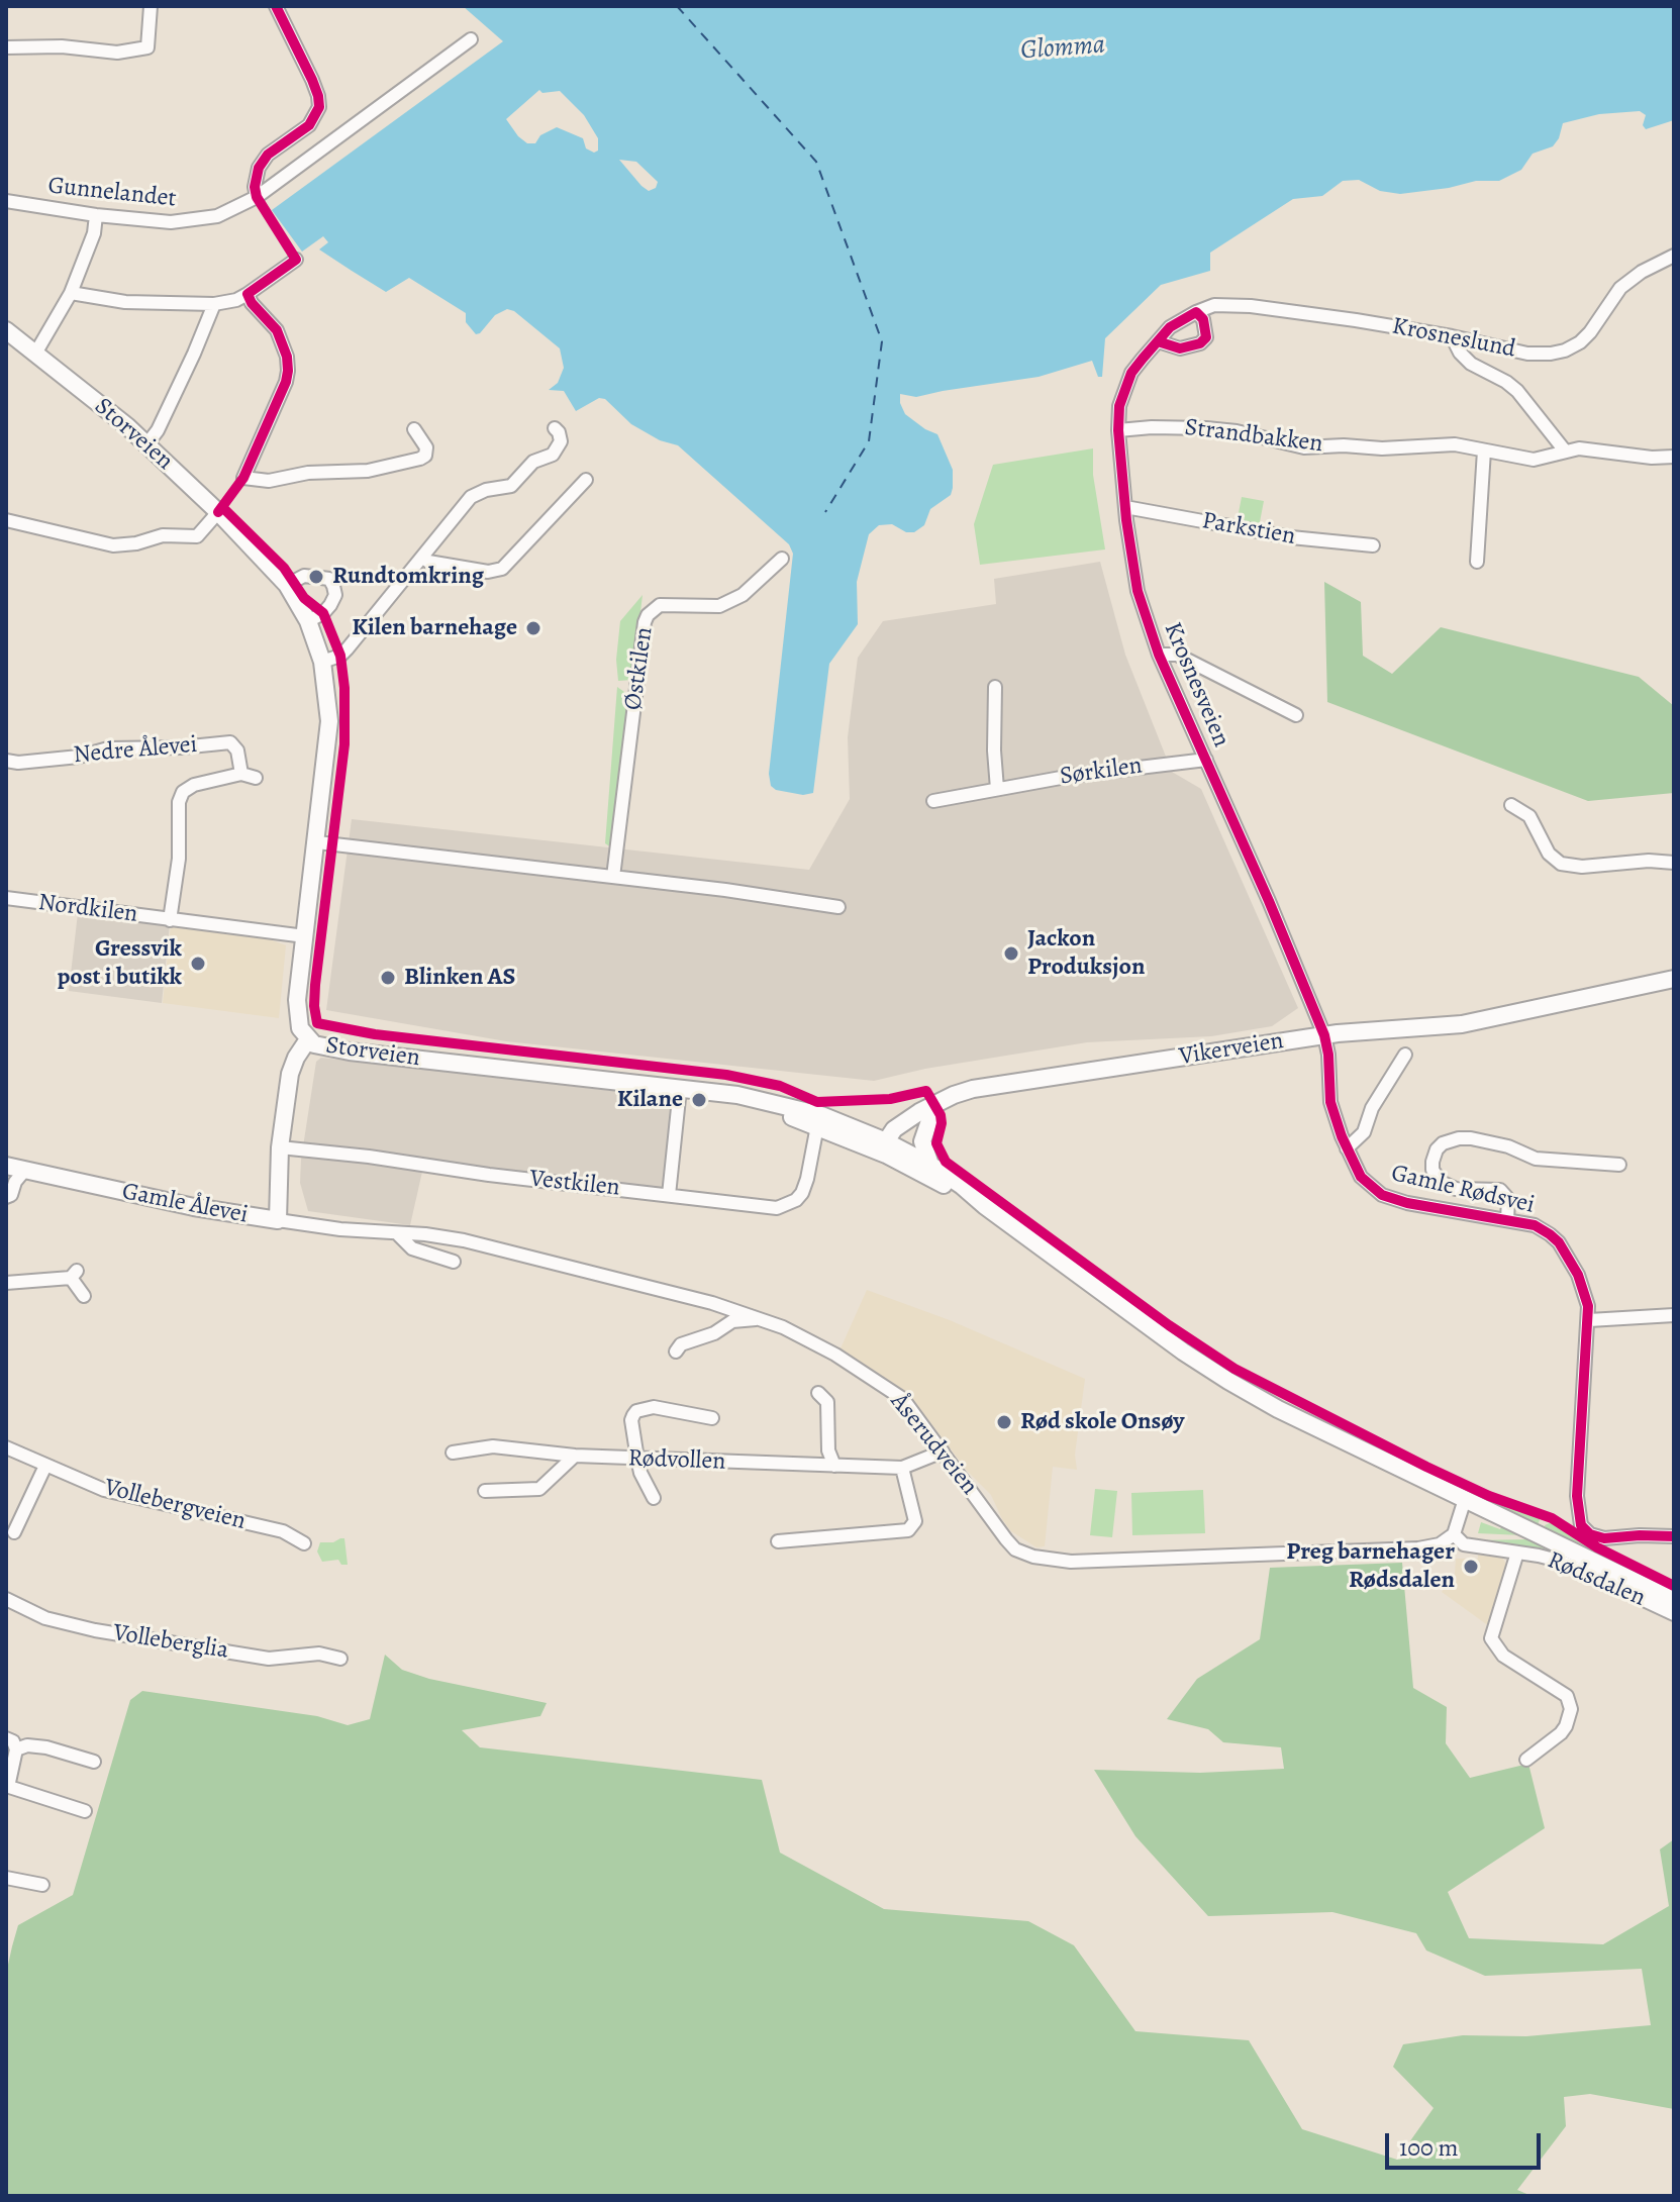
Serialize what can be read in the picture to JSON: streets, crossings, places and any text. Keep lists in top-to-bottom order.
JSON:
{
  "streets": {
    "main road": ["Storveien", "Vikerveien", "Gamle Ålevei"],
    "street": [
      "Gunnelandet",
      "Krosneslund",
      "Strandbakken",
      "Parkstien",
      "Østkilen",
      "Krosnesveien",
      "Nedre Ålevei",
      "Sørkilen",
      "Nordkilen",
      "Vestkilen",
      "Gamle Rødsvei",
      "Åserudveien",
      "Rødvollen",
      "Vollebergveien",
      "Rødsdalen",
      "Volleberglia"
    ]
  },
  "crossings": [
    ["Krosneslund", "Krosnesveien"],
    ["Storveien", "Nordkilen"],
    ["Storveien", "Vikerveien"],
    ["Storveien", "Gamle Ålevei"],
    ["Strandbakken", "Krosnesveien"],
    ["Parkstien", "Krosnesveien"],
    ["Krosnesveien", "Sørkilen"],
    ["Krosnesveien", "Vikerveien"],
    ["Krosnesveien", "Gamle Rødsvei"],
    ["Nedre Ålevei", "Nordkilen"],
    ["Vikerveien", "Gamle Rødsvei"],
    ["Vestkilen", "Gamle Ålevei"],
    ["Gamle Ålevei", "Åserudveien"],
    ["Åserudveien", "Rødvollen"],
    ["Åserudveien", "Rødsdalen"]
  ],
  "water": ["Glomma"],
  "places": [
    "Rundtomkring",
    "Kilen barnehage",
    "Jackon Produksjon",
    "Gressvik post i butikk",
    "Blinken AS",
    "Kilane",
    "Rød skole Onsøy",
    "Preg barnehager Rødsdalen"
  ],
  "scale_bar": "100 m"
}
